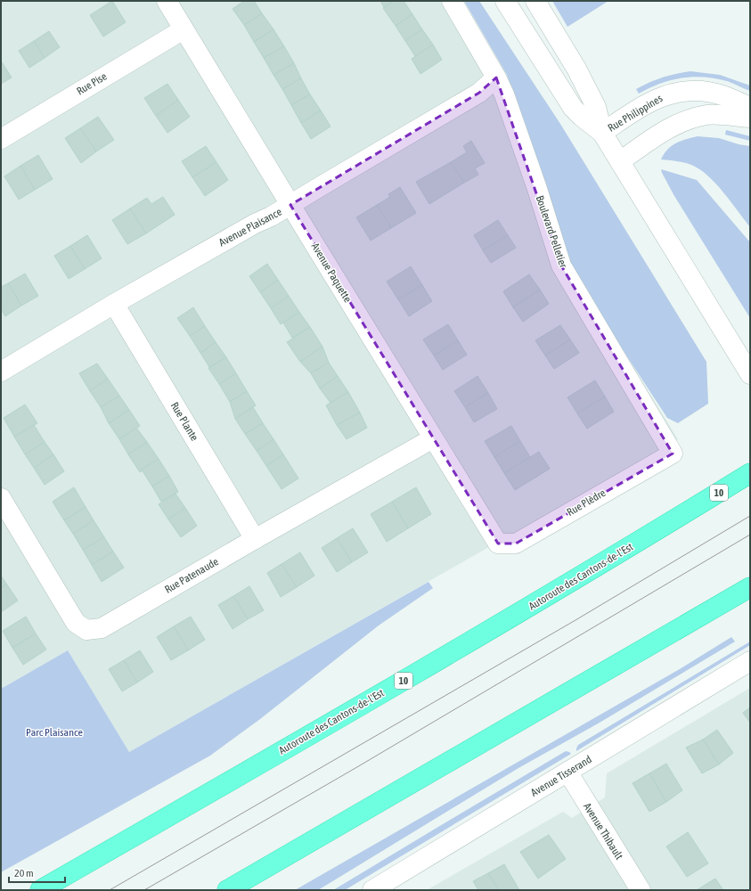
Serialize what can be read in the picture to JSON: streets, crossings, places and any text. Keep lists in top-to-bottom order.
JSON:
{
  "streets": {
    "highway": ["10", "Autoroute des Cantons-de-l'Est"],
    "street": [
      "Rue Pise",
      "Rue Philippines",
      "Avenue Plaisance",
      "Boulevard Pelletier",
      "Avenue Paquette",
      "Rue Plante",
      "Rue Plèdre",
      "Rue Patenaude",
      "Avenue Tisserand",
      "Avenue Thibault"
    ]
  },
  "crossings": [
    ["Rue Pise", "Avenue Paquette"],
    ["Avenue Plaisance", "Boulevard Pelletier"],
    ["Avenue Plaisance", "Avenue Paquette"],
    ["Avenue Plaisance", "Rue Plante"],
    ["Boulevard Pelletier", "Rue Plèdre"],
    ["Avenue Paquette", "Rue Plèdre"],
    ["Avenue Paquette", "Rue Patenaude"],
    ["Rue Plante", "Rue Patenaude"],
    ["Avenue Tisserand", "Avenue Thibault"]
  ],
  "parks": ["Parc Plaisance"],
  "scale_bar": "20 m"
}
